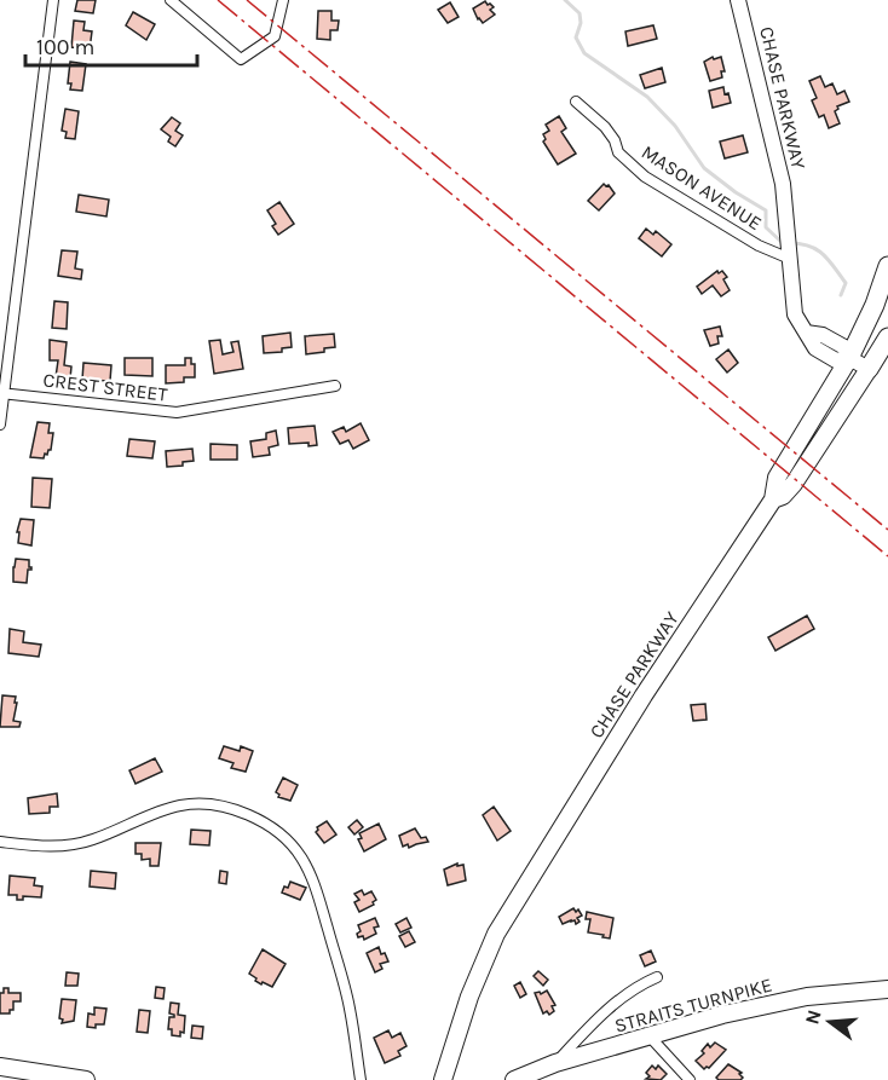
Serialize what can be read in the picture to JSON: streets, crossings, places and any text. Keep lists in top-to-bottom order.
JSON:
{
  "streets": {
    "main road": ["CHASE PARKWAY", "STRAITS TURNPIKE"],
    "street": ["MASON AVENUE", "CREST STREET"]
  },
  "crossings": [
    ["CHASE PARKWAY", "MASON AVENUE"]
  ],
  "scale_bar": "100 m",
  "north": "left"
}
